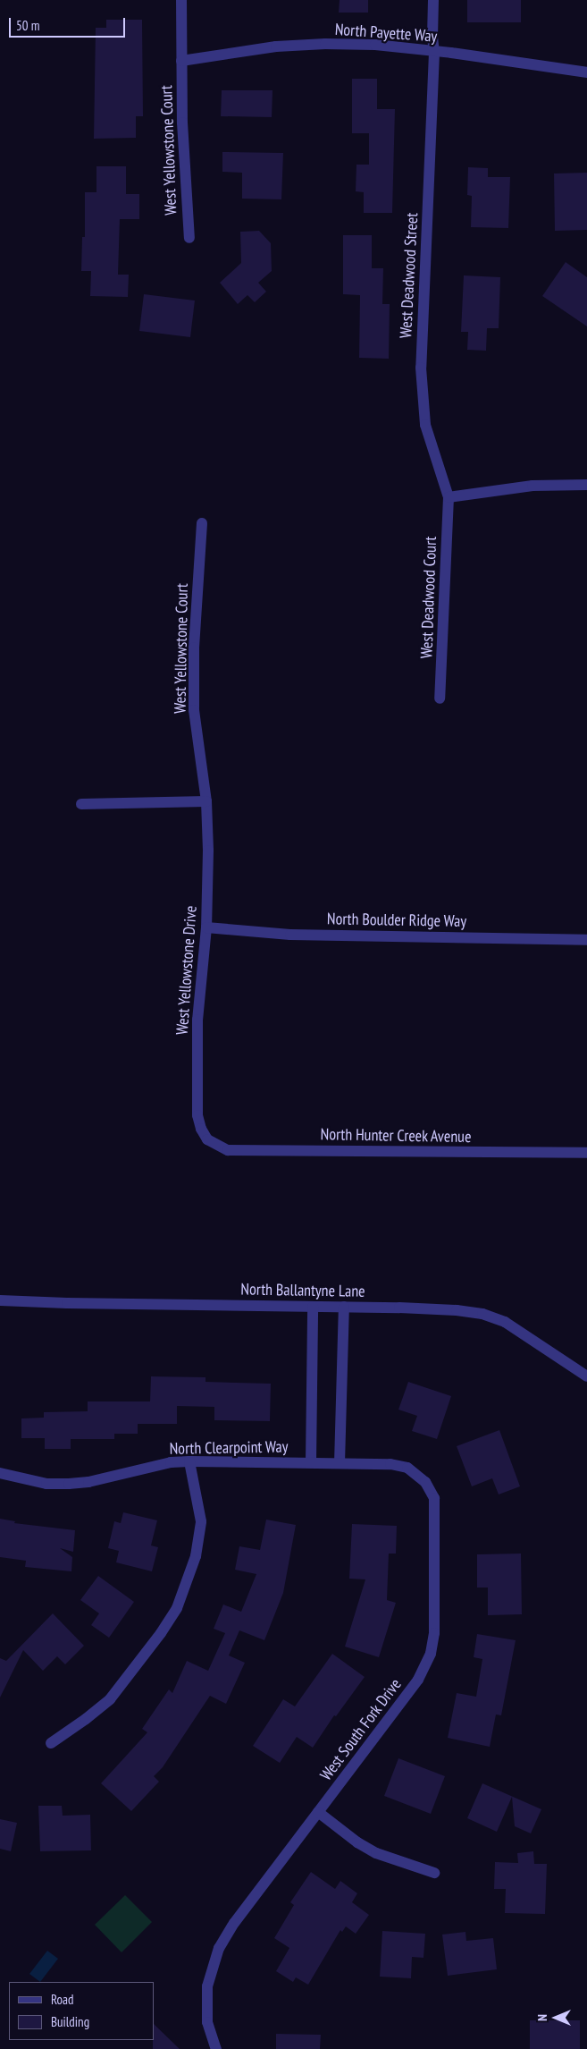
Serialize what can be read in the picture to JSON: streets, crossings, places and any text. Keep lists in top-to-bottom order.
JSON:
{
  "streets": {
    "street": [
      "North Payette Way",
      "West Yellowstone Court",
      "West Deadwood Street",
      "West Deadwood Court",
      "North Boulder Ridge Way",
      "West Yellowstone Drive",
      "North Hunter Creek Avenue",
      "North Ballantyne Lane",
      "North Clearpoint Way",
      "West South Fork Drive"
    ]
  },
  "crossings": [
    ["North Payette Way", "West Yellowstone Court"],
    ["North Payette Way", "West Deadwood Street"],
    ["West Yellowstone Court", "West Yellowstone Drive"],
    ["West Deadwood Street", "West Deadwood Court"],
    ["North Boulder Ridge Way", "West Yellowstone Drive"],
    ["West Yellowstone Drive", "North Hunter Creek Avenue"],
    ["North Clearpoint Way", "West South Fork Drive"]
  ],
  "legend": ["Road", "Building"],
  "scale_bar": "50 m",
  "north": "left"
}
